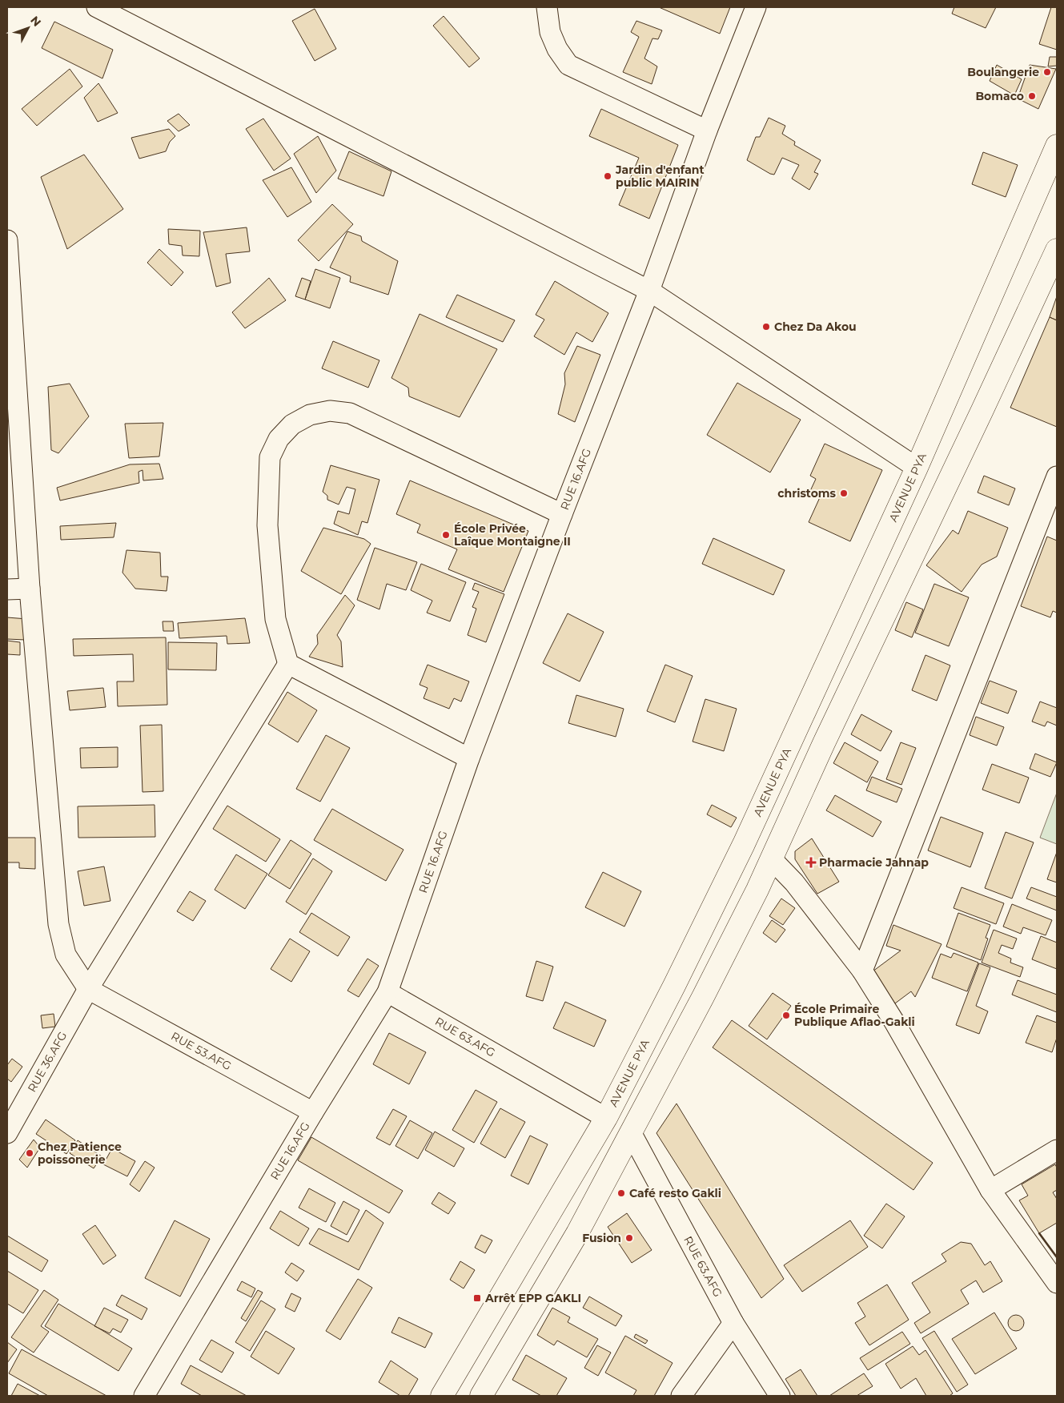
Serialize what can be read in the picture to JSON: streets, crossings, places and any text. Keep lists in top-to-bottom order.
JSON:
{
  "streets": {
    "main road": ["AVENUE PYA"],
    "street": [
      "RUE 16.AFG",
      "RUE 63.AFG",
      "RUE 53.AFG",
      "RUE 36.AFG"
    ]
  },
  "crossings": [
    ["RUE 16.AFG", "RUE 63.AFG"],
    ["RUE 16.AFG", "RUE 53.AFG"],
    ["AVENUE PYA", "RUE 63.AFG"],
    ["RUE 53.AFG", "RUE 36.AFG"]
  ],
  "places": {
    "other": [
      "Boulangerie",
      "Bomaco",
      "Jardin d'enfant public MAIRIN",
      "Chez Da Akou",
      "christoms",
      "École Privée Laîque Montaigne II",
      "École Primaire Publique Aflao-Gakli",
      "Chez Patience poissonerie",
      "Café resto Gakli",
      "Fusion"
    ],
    "health": ["Pharmacie Jahnap"],
    "transit": ["Arrêt EPP GAKLI"]
  },
  "north": "top right"
}
